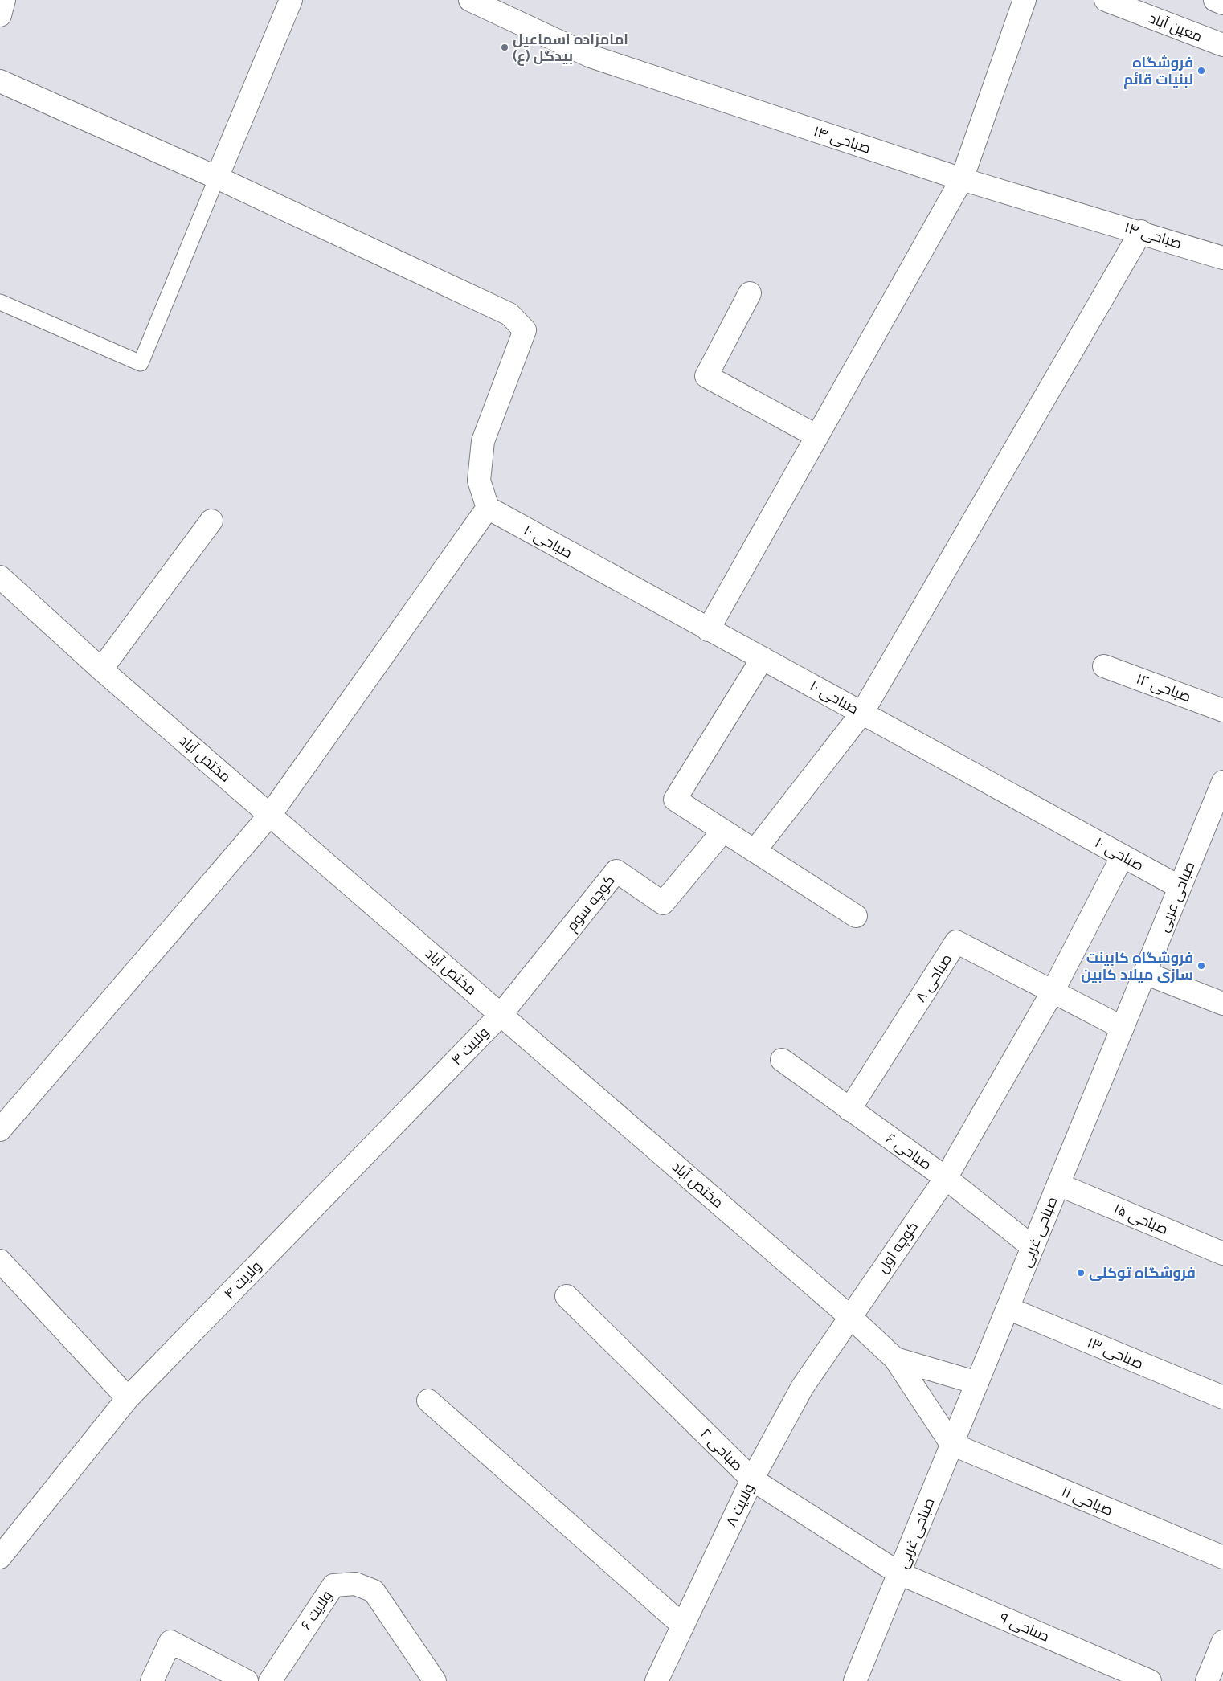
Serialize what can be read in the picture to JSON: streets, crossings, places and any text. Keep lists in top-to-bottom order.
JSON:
{
  "streets": {
    "street": [
      "معین آباد",
      "صباحی ۱۴",
      "صباحی ۱۰",
      "صباحی ۱۲",
      "مختص آباد",
      "صباحی غربی",
      "کوچه سوم",
      "صباحی ۸",
      "ولایت ۴",
      "صباحی ۶",
      "صباحی ۱۵",
      "کوچه اول",
      "صباحی ۱۳",
      "صباحی ۲",
      "صباحی ۱۱",
      "ولایت ۸",
      "ولایت ۶",
      "صباحی ۹"
    ]
  },
  "crossings": [
    ["صباحی ۱۰", "صباحی غربی"],
    ["صباحی ۱۰", "کوچه اول"],
    ["مختص آباد", "کوچه سوم"],
    ["مختص آباد", "ولایت ۴"],
    ["مختص آباد", "کوچه اول"],
    ["مختص آباد", "ولایت ۸"],
    ["صباحی غربی", "صباحی ۸"],
    ["صباحی غربی", "صباحی ۶"],
    ["صباحی غربی", "صباحی ۱۵"],
    ["صباحی غربی", "صباحی ۱۳"],
    ["صباحی غربی", "صباحی ۲"],
    ["صباحی غربی", "صباحی ۱۱"],
    ["صباحی غربی", "صباحی ۹"],
    ["کوچه سوم", "ولایت ۴"],
    ["صباحی ۸", "صباحی ۶"],
    ["صباحی ۸", "کوچه اول"],
    ["صباحی ۶", "کوچه اول"],
    ["کوچه اول", "ولایت ۸"],
    ["صباحی ۲", "ولایت ۸"],
    ["صباحی ۲", "صباحی ۹"]
  ],
  "places": [
    "امامزاده اسماعیل (ع) بیدگل",
    "فروشگاه لبنیات قائم",
    "فروشگاه کابینت سازی میلاد کابین",
    "فروشگاه توکلی"
  ]
}
